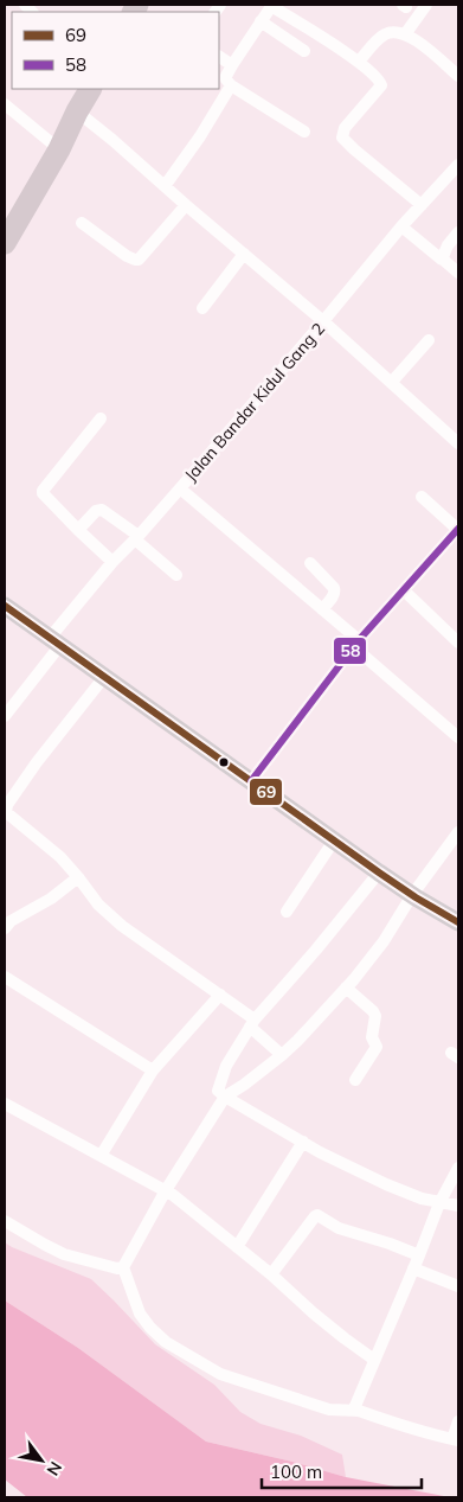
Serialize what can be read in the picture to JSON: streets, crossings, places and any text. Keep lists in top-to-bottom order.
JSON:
{
  "streets": {
    "street": ["Jalan Bandar Kidul Gang 2"]
  },
  "lines": ["transit line 58", "transit line 69"],
  "legend": ["69", "58"],
  "scale_bar": "100 m",
  "north": "bottom right"
}
